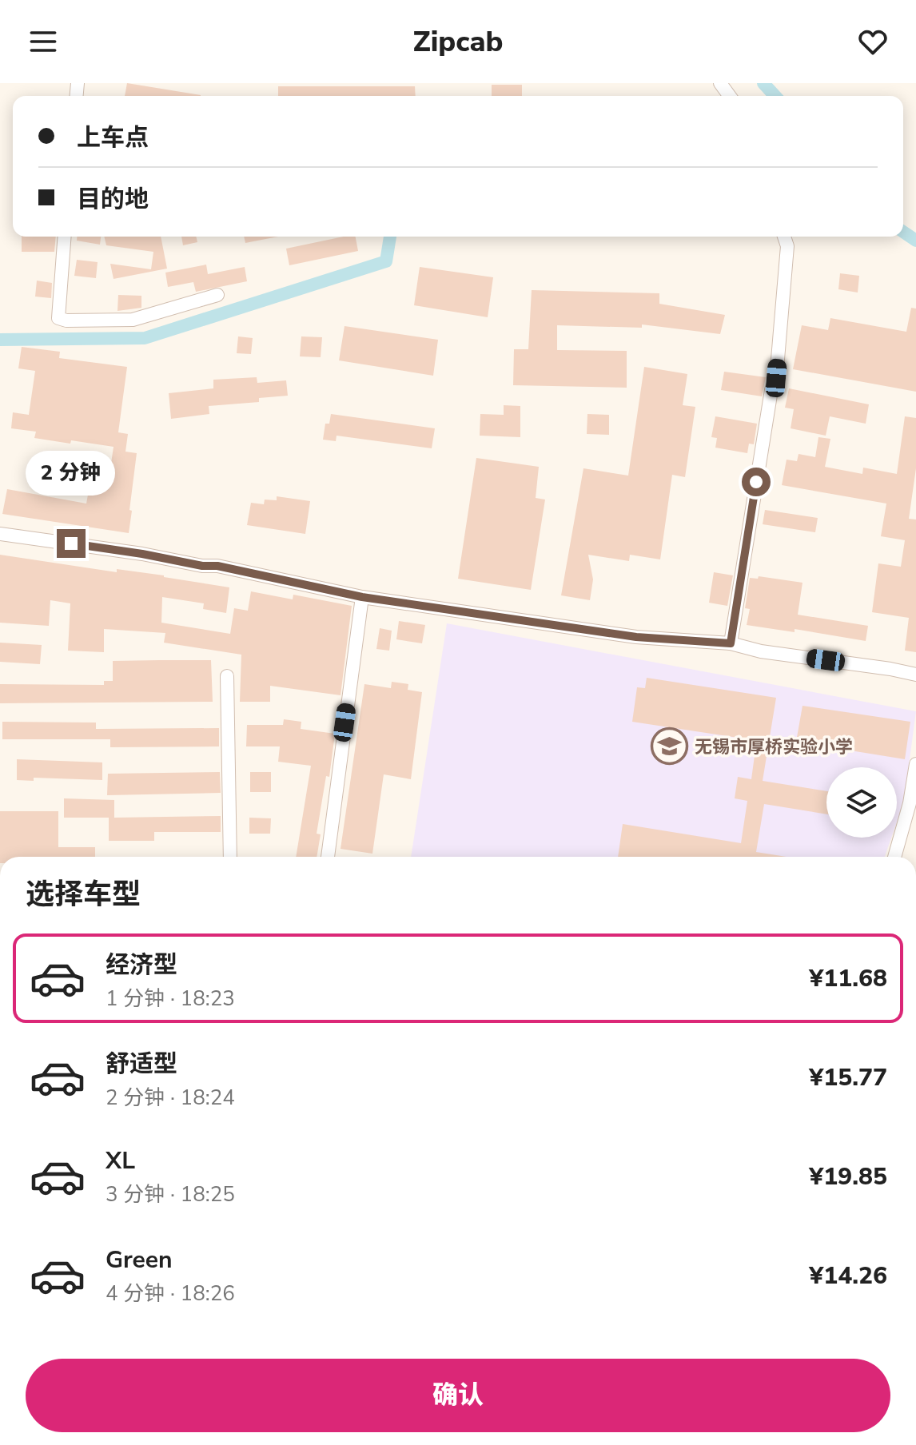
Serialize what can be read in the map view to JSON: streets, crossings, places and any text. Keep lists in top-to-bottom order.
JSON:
{
  "places": {
    "school or university": ["无锡市厚桥实验小学"]
  },
  "page": {
    "header": "Zipcab",
    "banner": ["上车点", "目的地"],
    "bubble": "2 分钟",
    "heading": "选择车型",
    "list": [
      {
        "name": "经济型",
        "note": "1 分钟 · 18:23",
        "value": "¥11.68"
      },
      {
        "name": "舒适型",
        "note": "2 分钟 · 18:24",
        "value": "¥15.77"
      },
      {
        "name": "XL",
        "note": "3 分钟 · 18:25",
        "value": "¥19.85"
      },
      {
        "name": "Green",
        "note": "4 分钟 · 18:26",
        "value": "¥14.26"
      }
    ],
    "buttons": "确认"
  }
}
